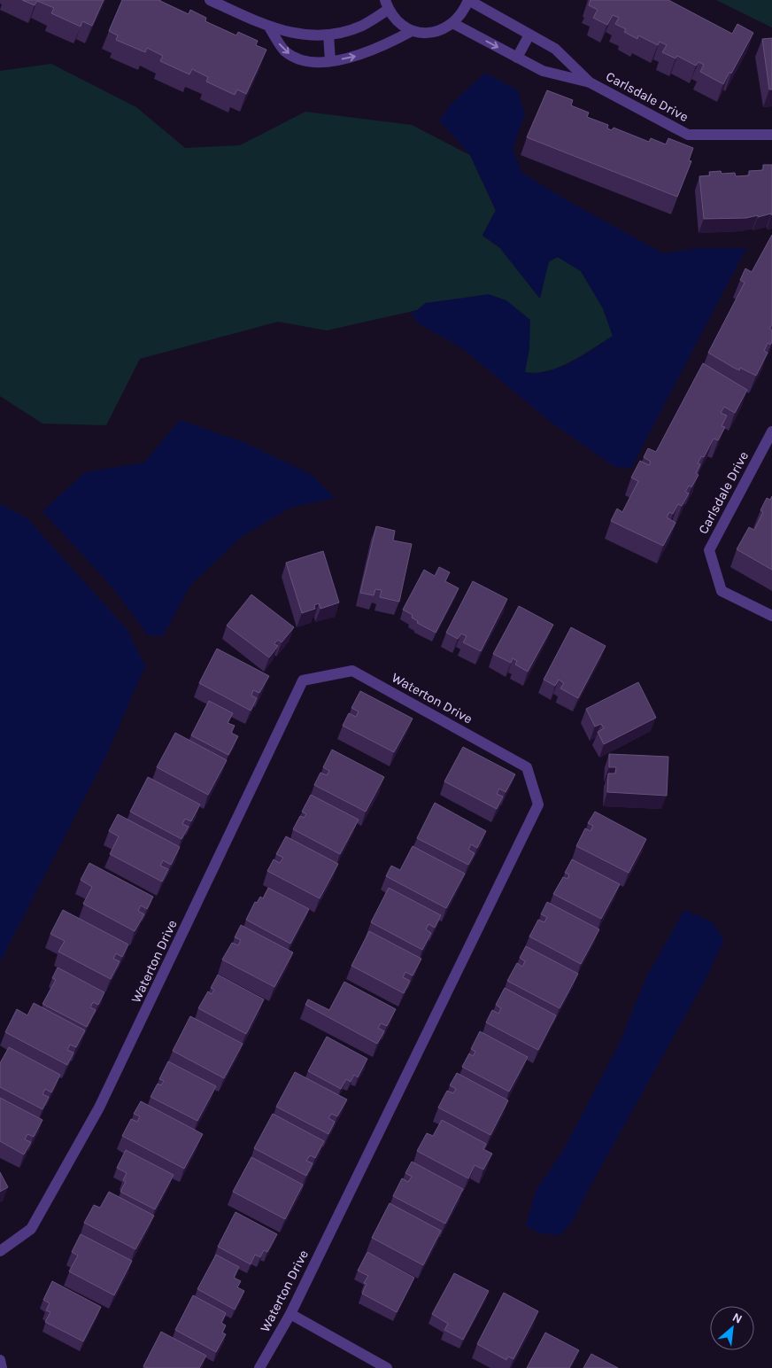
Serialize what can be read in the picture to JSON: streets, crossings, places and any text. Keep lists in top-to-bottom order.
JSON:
{
  "streets": {
    "street": ["Carlsdale Drive", "Waterton Drive"]
  },
  "north": "top right"
}
